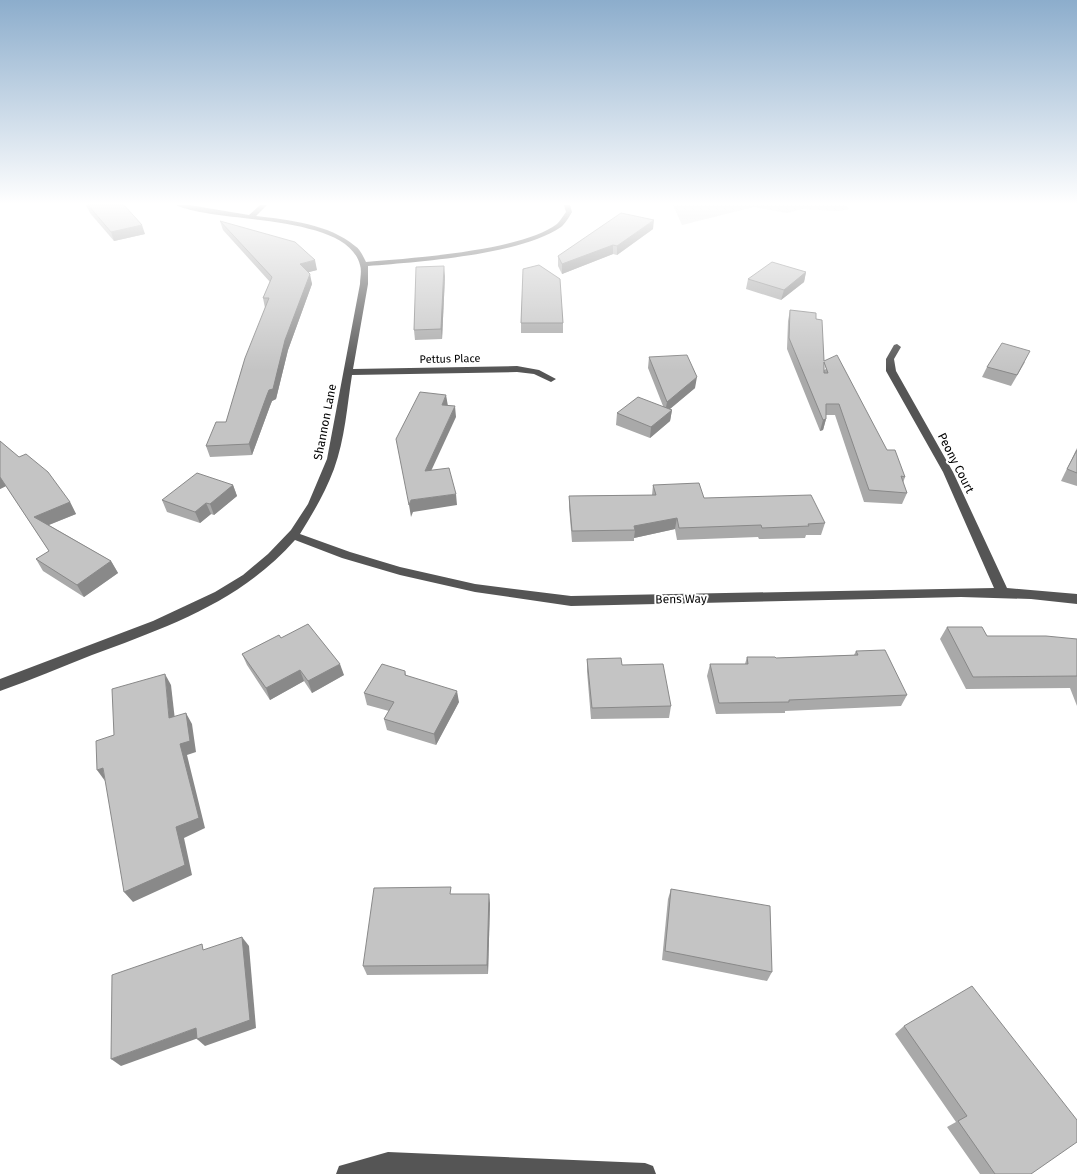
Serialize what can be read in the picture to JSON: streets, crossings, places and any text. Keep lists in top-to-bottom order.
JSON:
{
  "streets": {
    "street": [
      "Pettus Place",
      "Shannon Lane",
      "Peony Court",
      "Bens Way"
    ]
  },
  "crossings": [
    ["Pettus Place", "Shannon Lane"],
    ["Shannon Lane", "Bens Way"],
    ["Peony Court", "Bens Way"]
  ]
}
